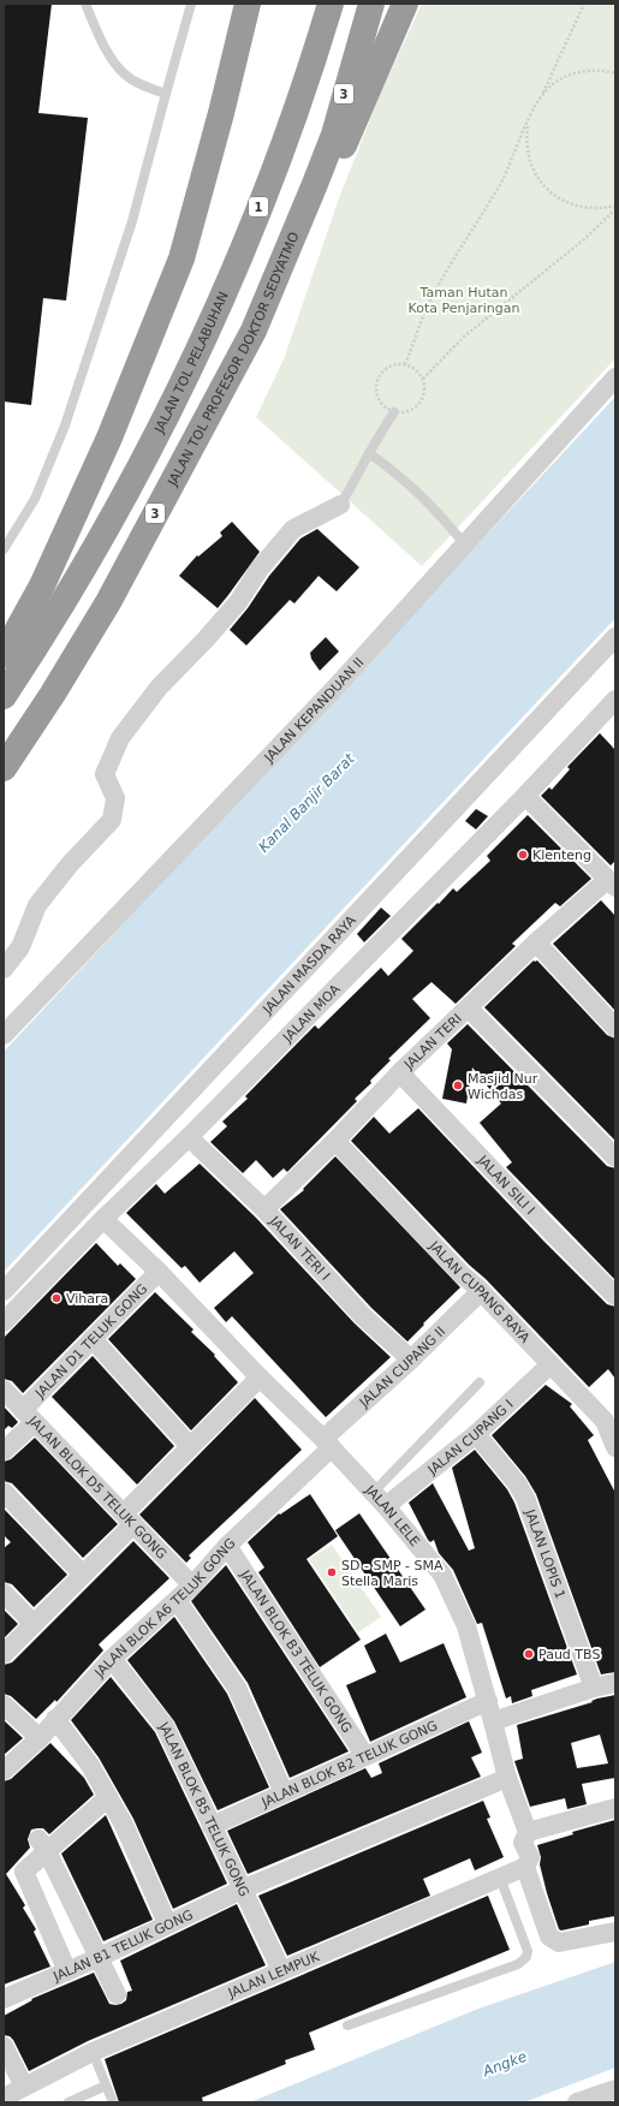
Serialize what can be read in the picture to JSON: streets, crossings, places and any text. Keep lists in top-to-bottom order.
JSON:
{
  "streets": {
    "highway": [
      "3",
      "1",
      "JALAN TOL PROFESOR DOKTOR SEDYATMO",
      "JALAN TOL PELABUHAN"
    ],
    "street": [
      "JALAN KEPANDUAN II",
      "JALAN MASDA RAYA",
      "JALAN MOA",
      "JALAN TERI",
      "JALAN SILI I",
      "JALAN TERI I",
      "JALAN CUPANG RAYA",
      "JALAN D1 TELUK GONG",
      "JALAN CUPANG II",
      "JALAN CUPANG I",
      "JALAN BLOK D5 TELUK GONG",
      "JALAN LELE",
      "JALAN LOPIS 1",
      "JALAN BLOK A6 TELUK GONG",
      "JALAN BLOK B3 TELUK GONG",
      "JALAN BLOK B2 TELUK GONG",
      "JALAN BLOK B5 TELUK GONG",
      "JALAN B1 TELUK GONG",
      "JALAN LEMPUK"
    ]
  },
  "crossings": [
    ["JALAN MOA", "JALAN TERI I"],
    ["JALAN MOA", "JALAN LELE"],
    ["JALAN TERI", "JALAN SILI I"],
    ["JALAN TERI", "JALAN TERI I"],
    ["JALAN TERI", "JALAN CUPANG RAYA"],
    ["JALAN TERI I", "JALAN CUPANG II"],
    ["JALAN CUPANG RAYA", "JALAN CUPANG II"],
    ["JALAN CUPANG RAYA", "JALAN CUPANG I"],
    ["JALAN D1 TELUK GONG", "JALAN BLOK D5 TELUK GONG"],
    ["JALAN D1 TELUK GONG", "JALAN LELE"],
    ["JALAN CUPANG II", "JALAN LELE"],
    ["JALAN CUPANG II", "JALAN BLOK A6 TELUK GONG"],
    ["JALAN CUPANG I", "JALAN LELE"],
    ["JALAN CUPANG I", "JALAN LOPIS 1"],
    ["JALAN BLOK D5 TELUK GONG", "JALAN BLOK A6 TELUK GONG"],
    ["JALAN LELE", "JALAN BLOK A6 TELUK GONG"],
    ["JALAN LELE", "JALAN BLOK B2 TELUK GONG"],
    ["JALAN LELE", "JALAN B1 TELUK GONG"],
    ["JALAN LELE", "JALAN LEMPUK"],
    ["JALAN BLOK A6 TELUK GONG", "JALAN BLOK B3 TELUK GONG"],
    ["JALAN BLOK A6 TELUK GONG", "JALAN BLOK B5 TELUK GONG"],
    ["JALAN BLOK B3 TELUK GONG", "JALAN BLOK B2 TELUK GONG"],
    ["JALAN BLOK B2 TELUK GONG", "JALAN BLOK B5 TELUK GONG"],
    ["JALAN BLOK B5 TELUK GONG", "JALAN B1 TELUK GONG"],
    ["JALAN BLOK B5 TELUK GONG", "JALAN LEMPUK"]
  ],
  "water": ["Kanal Banjir Barat", "Angke"],
  "parks": ["Taman Hutan Kota Penjaringan"],
  "places": [
    "Klenteng",
    "Masjid Nur Wichdas",
    "Vihara",
    "SD - SMP - SMA Stella Maris",
    "Paud TBS"
  ]
}
